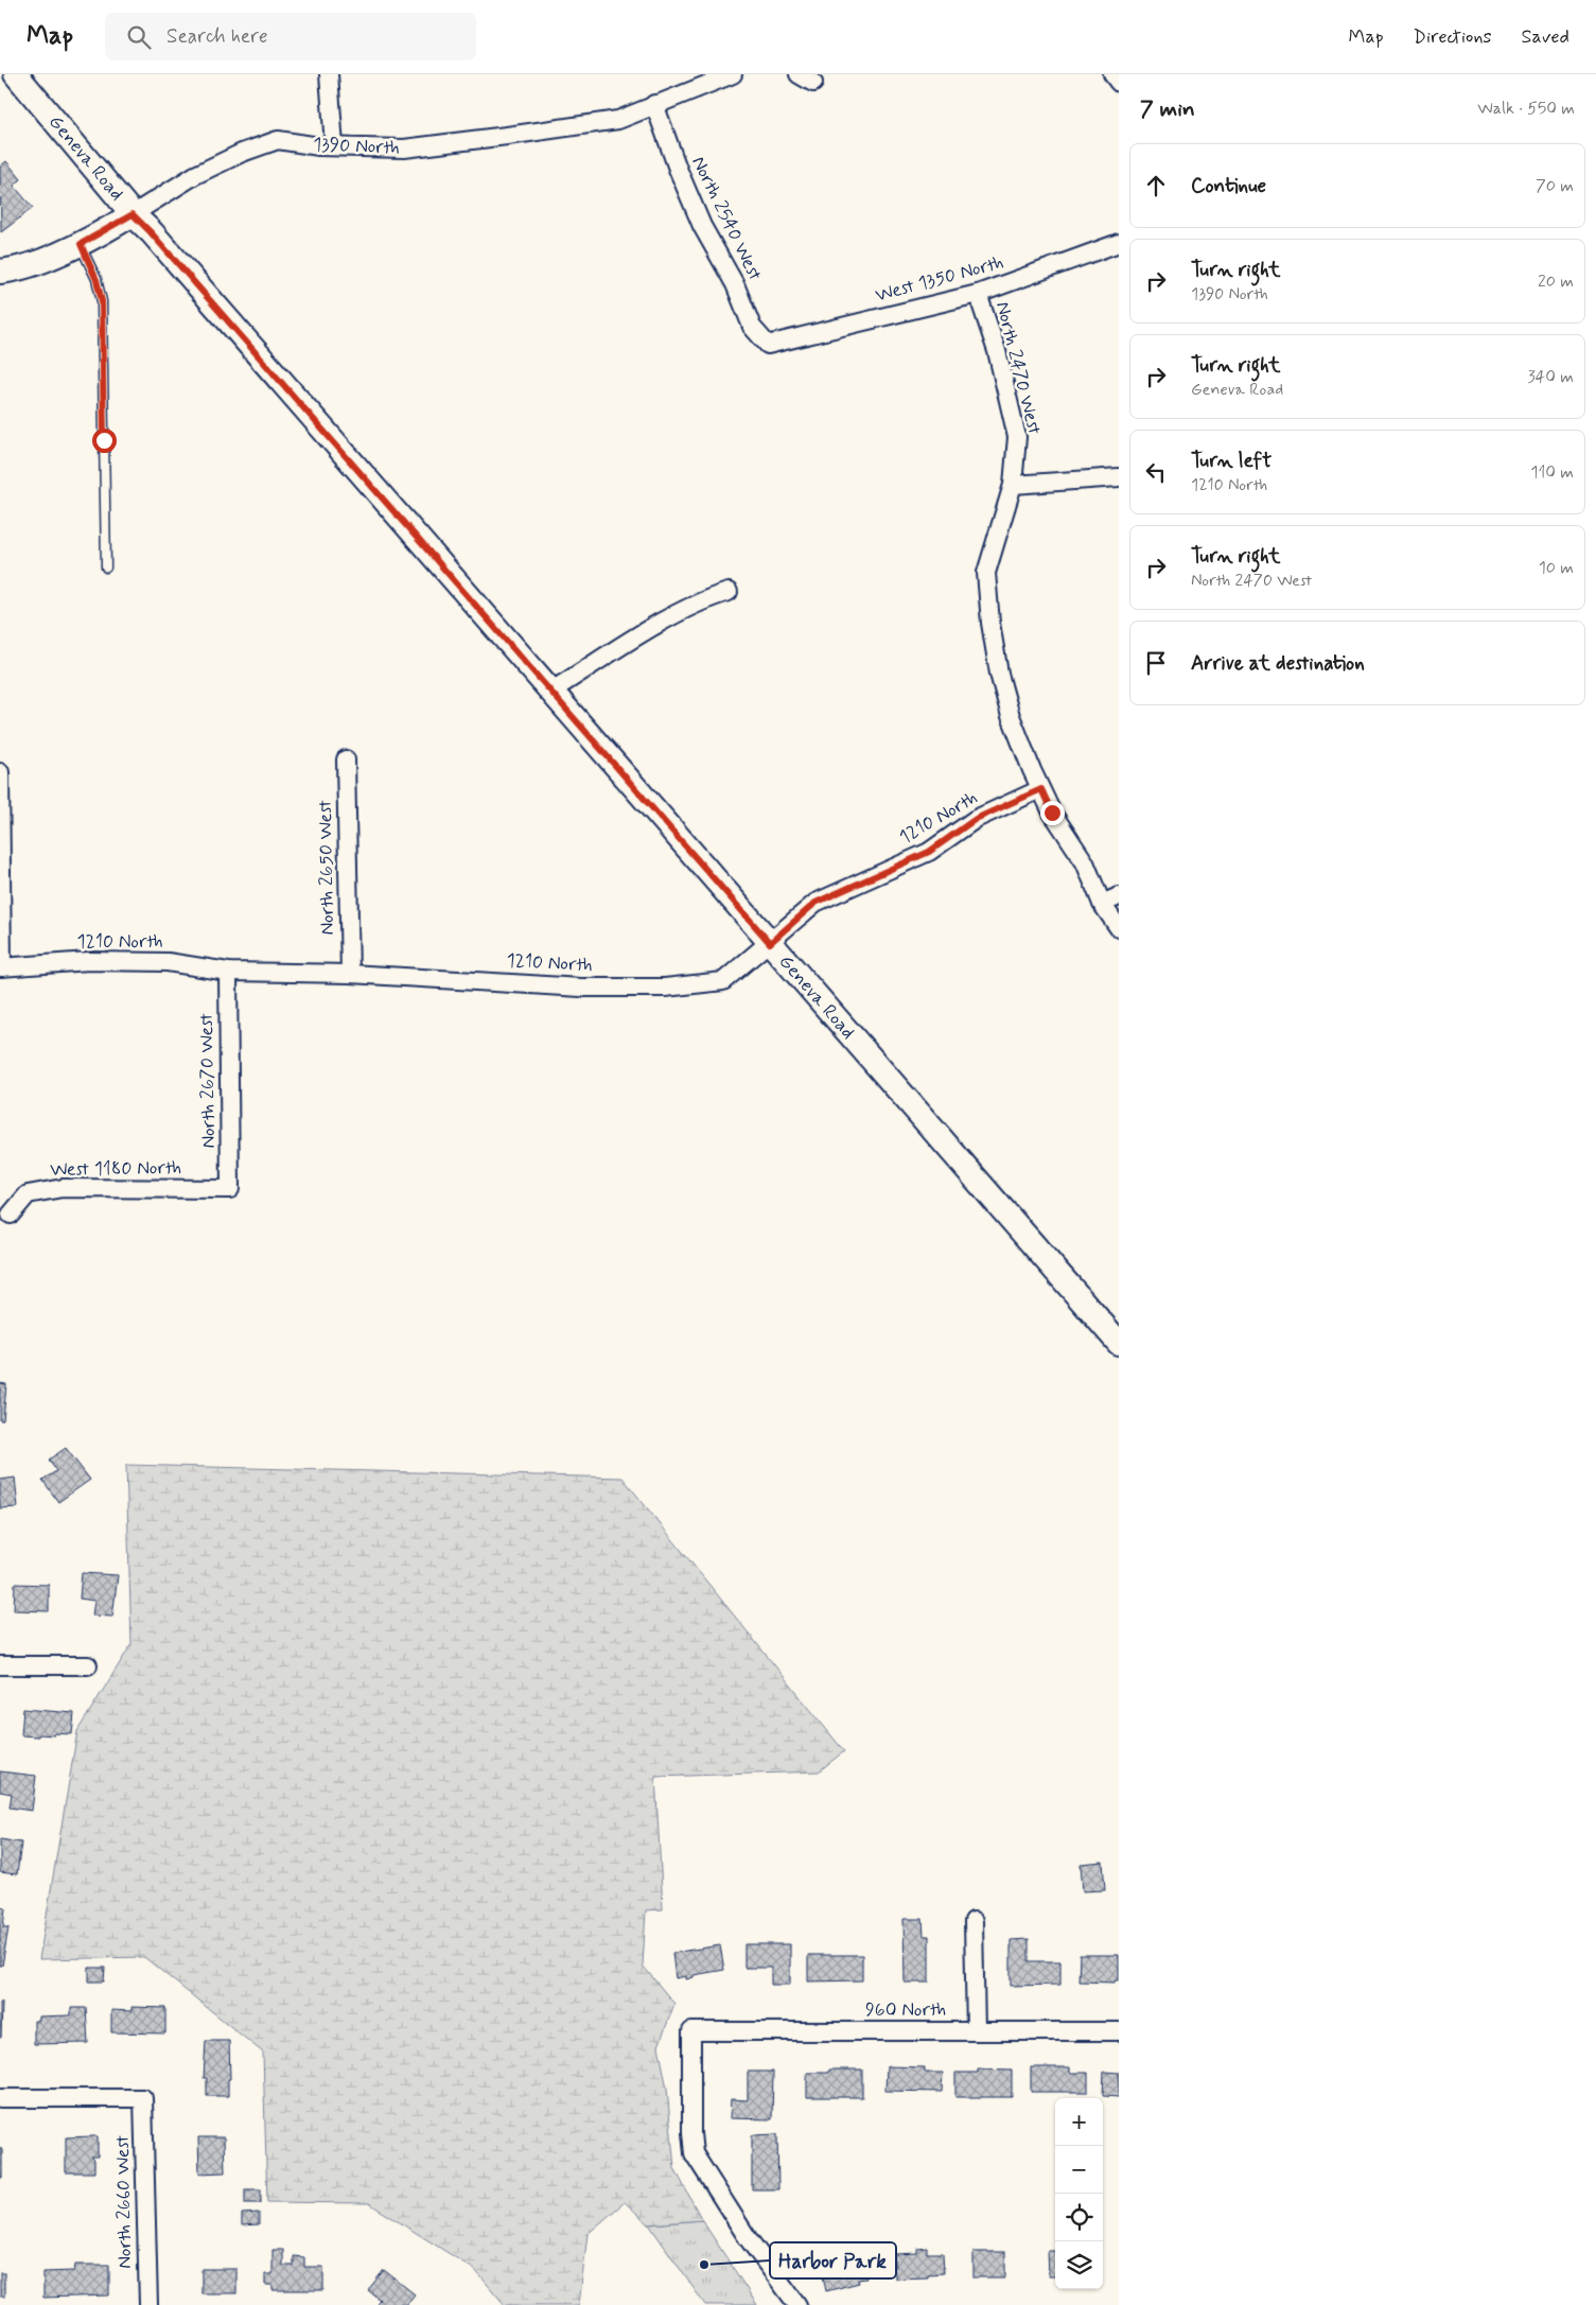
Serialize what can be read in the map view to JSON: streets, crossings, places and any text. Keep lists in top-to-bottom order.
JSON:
{
  "streets": {
    "main road": ["1390 North", "Geneva Road"],
    "street": [
      "North 2540 West",
      "West 1350 North",
      "North 2470 West",
      "1210 North",
      "North 2650 West",
      "North 2670 West",
      "West 1180 North",
      "960 North",
      "North 2660 West"
    ]
  },
  "crossings": [
    ["1390 North", "Geneva Road"],
    ["1390 North", "North 2540 West"],
    ["Geneva Road", "1210 North"],
    ["North 2540 West", "West 1350 North"],
    ["West 1350 North", "North 2470 West"],
    ["North 2470 West", "1210 North"],
    ["1210 North", "North 2650 West"],
    ["1210 North", "North 2670 West"],
    ["North 2670 West", "West 1180 North"]
  ],
  "places": ["Harbor Park"],
  "page": {
    "header": "Map",
    "search": "Search here",
    "nav": ["Map", "Directions", "Saved"],
    "heading": ["7 min", "Walk · 550 m"],
    "list": [
      ["Continue", "70 m"],
      ["Turn right", "1390 North", "20 m"],
      ["Turn right", "Geneva Road", "340 m"],
      ["Turn left", "1210 North", "110 m"],
      ["Turn right", "North 2470 West", "10 m"],
      "Arrive at destination"
    ],
    "map_buttons": ["+", "−"]
  }
}
